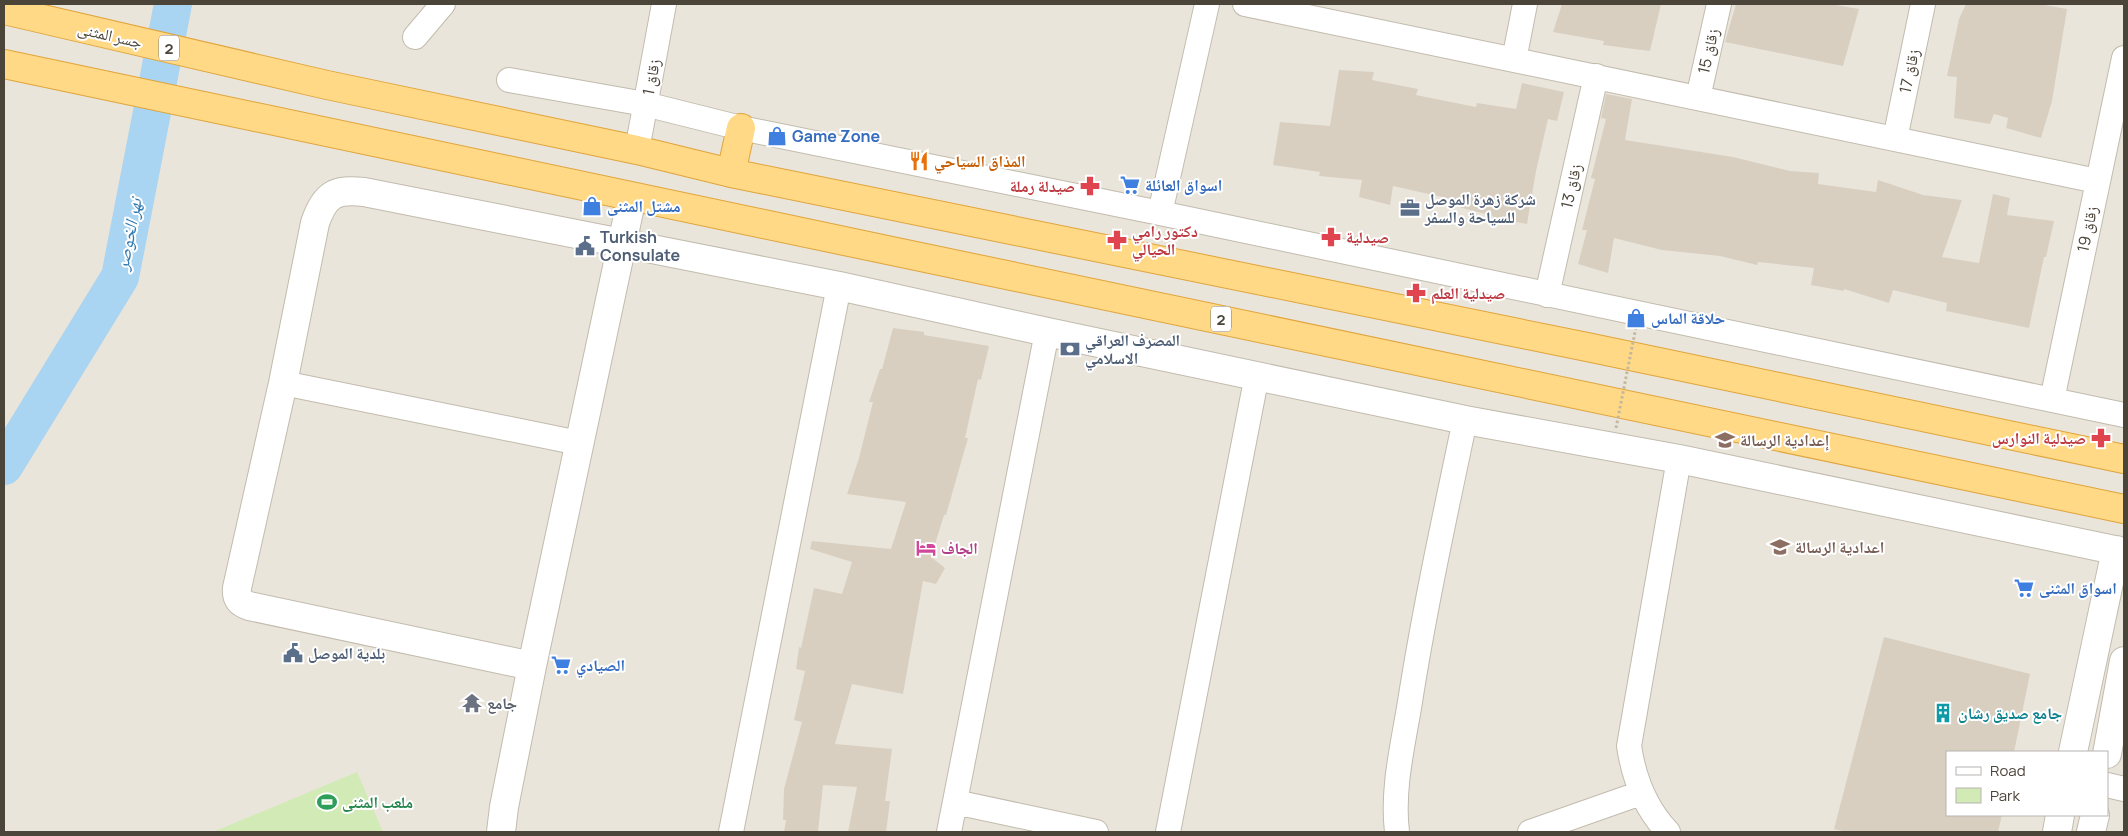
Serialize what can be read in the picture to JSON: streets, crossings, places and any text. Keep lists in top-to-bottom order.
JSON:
{
  "streets": {
    "highway": ["جسر المثنى", "2"],
    "street": [
      "زقاق 15",
      "زقاق 17",
      "زقاق 1",
      "زقاق 13",
      "زقاق 19"
    ]
  },
  "crossings": [
    ["جسر المثنى", "2"],
    ["جسر المثنى", "زقاق 1"],
    ["2", "زقاق 1"]
  ],
  "water": ["نهر الخوصر"],
  "places": {
    "shop": ["Game Zone", "مشتل المثنى", "حلاقة الماس"],
    "restaurant": ["المذاق السياحي"],
    "supermarket": ["اسواق العائلة", "اسواق المثنى", "الصيادي"],
    "pharmacy": [
      "صيدلة رملة",
      "صيدلية",
      "دكتور رامي الحيالي",
      "صيدلية العلم",
      "صيدلية النوارس"
    ],
    "office": ["شركة زهرة الموصل للسياحة والسفر"],
    "public building": ["Turkish Consulate", "بلدية الموصل"],
    "bank": ["المصرف العراقي الاسلامي"],
    "school or university": ["إعدادية الرسالة", "اعدادية الرسالة"],
    "hotel": ["الجاف"],
    "temple": ["جامع"],
    "building": ["جامع صديق رشان"],
    "sports": ["ملعب المثنى"]
  },
  "legend": ["Road", "Park"]
}
